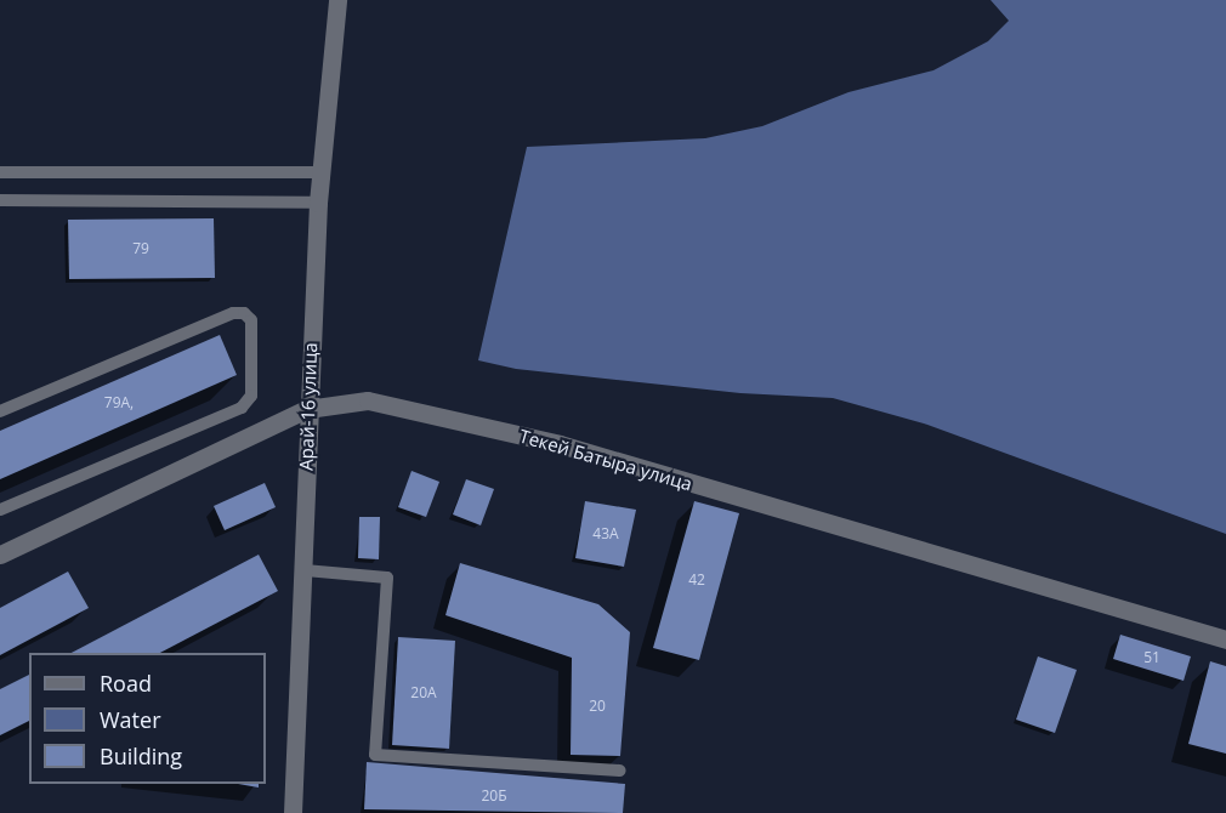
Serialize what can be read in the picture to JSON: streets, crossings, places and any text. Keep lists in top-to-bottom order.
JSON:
{
  "streets": {
    "street": ["Арай-16 улица", "Текей Батыра улица"]
  },
  "crossings": [
    ["Арай-16 улица", "Текей Батыра улица"]
  ],
  "house_numbers": [
    "79",
    "79А,",
    "43А",
    "42",
    "51",
    "20А",
    "20",
    "20Б"
  ],
  "legend": ["Road", "Water", "Building"]
}
